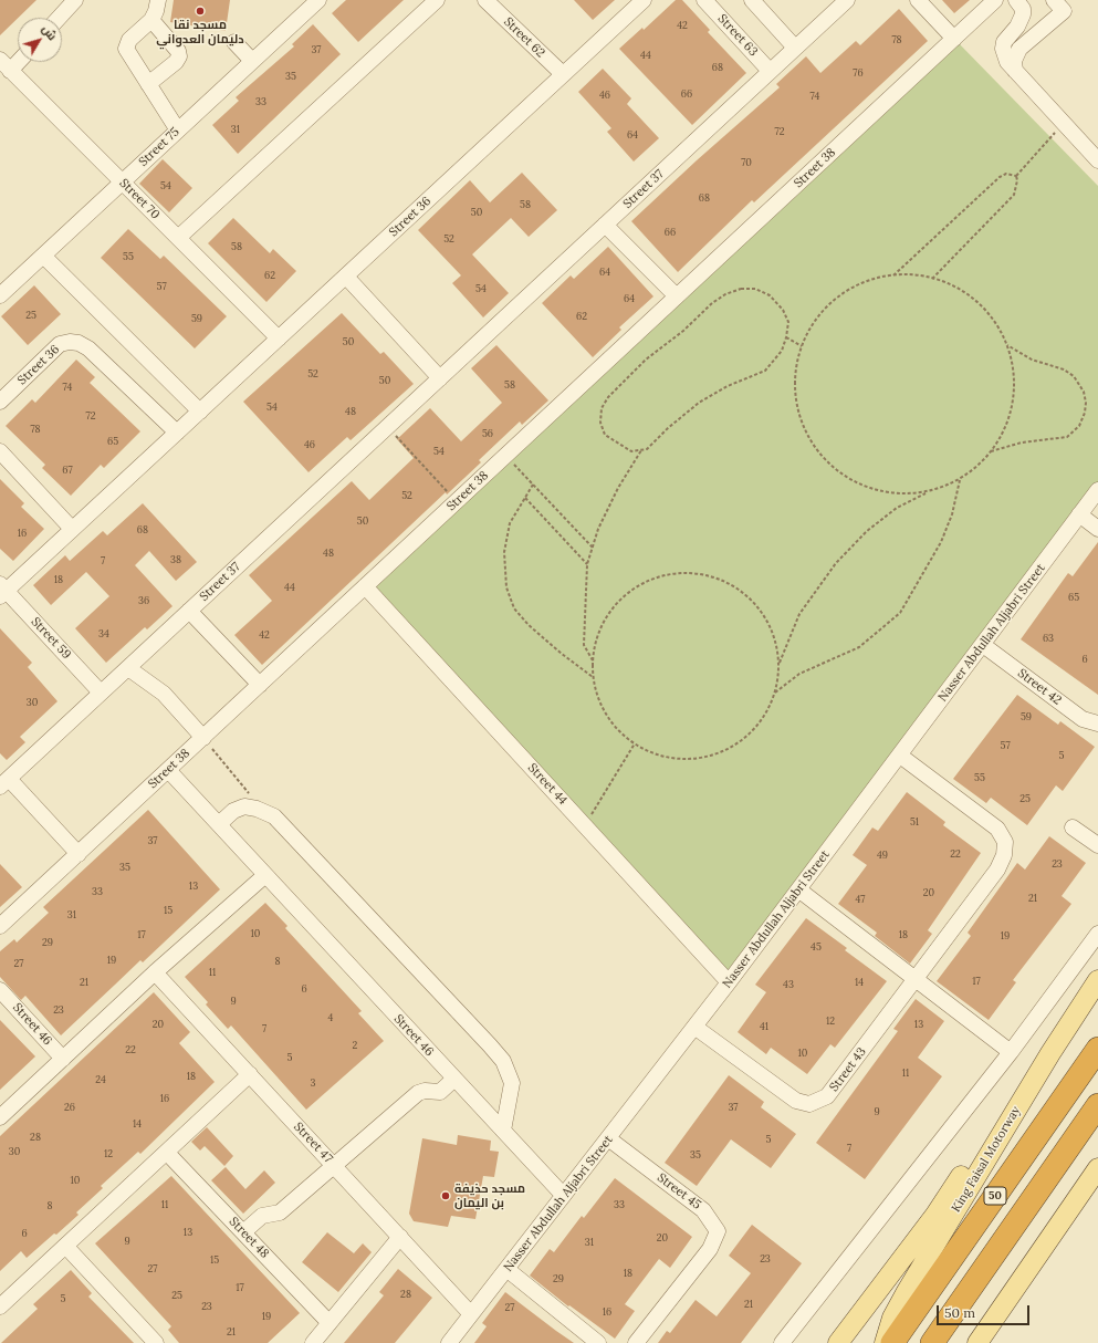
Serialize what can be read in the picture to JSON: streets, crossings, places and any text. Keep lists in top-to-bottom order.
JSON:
{
  "streets": {
    "highway": ["King Faisal Motorway", "50"],
    "street": [
      "Street 63",
      "Street 62",
      "Street 75",
      "Street 38",
      "Street 37",
      "Street 70",
      "Street 36",
      "Nasser Abdullah Aljabri Street",
      "Street 59",
      "Street 42",
      "Street 44",
      "Street 46",
      "Street 43",
      "Street 47",
      "Street 45",
      "Street 48"
    ]
  },
  "crossings": [
    ["Street 63", "Street 37"],
    ["Street 62", "Street 36"],
    ["Street 75", "Street 70"],
    ["Street 38", "Street 44"],
    ["Street 38", "Street 46"],
    ["Street 37", "Street 59"],
    ["Street 70", "Street 36"],
    ["Street 36", "Street 59"],
    ["Nasser Abdullah Aljabri Street", "Street 42"],
    ["Nasser Abdullah Aljabri Street", "Street 44"],
    ["Nasser Abdullah Aljabri Street", "Street 46"],
    ["Nasser Abdullah Aljabri Street", "Street 43"],
    ["Nasser Abdullah Aljabri Street", "Street 47"],
    ["Nasser Abdullah Aljabri Street", "Street 45"]
  ],
  "places": ["مسجد نقا دليمان العدواني", "مسجد حذيفة بن اليمان"],
  "house_numbers": [
    "42",
    "78",
    "37",
    "44",
    "68",
    "76",
    "35",
    "66",
    "46",
    "74",
    "33",
    "31",
    "72",
    "64",
    "70",
    "54",
    "68",
    "58",
    "50",
    "66",
    "52",
    "58",
    "55",
    "64",
    "62",
    "57",
    "54",
    "64",
    "25",
    "62",
    "59",
    "50",
    "52",
    "50",
    "58",
    "74",
    "54",
    "48",
    "72",
    "78",
    "56",
    "65",
    "46",
    "54",
    "67",
    "52",
    "50",
    "68",
    "16",
    "48",
    "38",
    "7",
    "18",
    "44",
    "65",
    "36",
    "34",
    "42",
    "63",
    "6",
    "30",
    "59",
    "57",
    "5",
    "55",
    "25",
    "51",
    "37",
    "22",
    "49",
    "23",
    "35",
    "13",
    "33",
    "20",
    "21",
    "47",
    "15",
    "31",
    "10",
    "17",
    "18",
    "19",
    "29",
    "45",
    "19",
    "8",
    "27",
    "11",
    "17",
    "21",
    "14",
    "43",
    "6",
    "9",
    "23",
    "4",
    "12",
    "20",
    "13",
    "41",
    "7",
    "2",
    "22",
    "10",
    "5",
    "11",
    "18",
    "24",
    "3",
    "16",
    "26",
    "37",
    "9",
    "14",
    "28",
    "5",
    "7",
    "30",
    "12",
    "35",
    "10",
    "11",
    "33",
    "8",
    "13",
    "6",
    "20",
    "9",
    "31",
    "23",
    "15",
    "27",
    "18",
    "29",
    "17",
    "28",
    "25",
    "5",
    "21",
    "23",
    "27",
    "16",
    "19",
    "21"
  ],
  "scale_bar": "50 m",
  "north": "top right"
}
